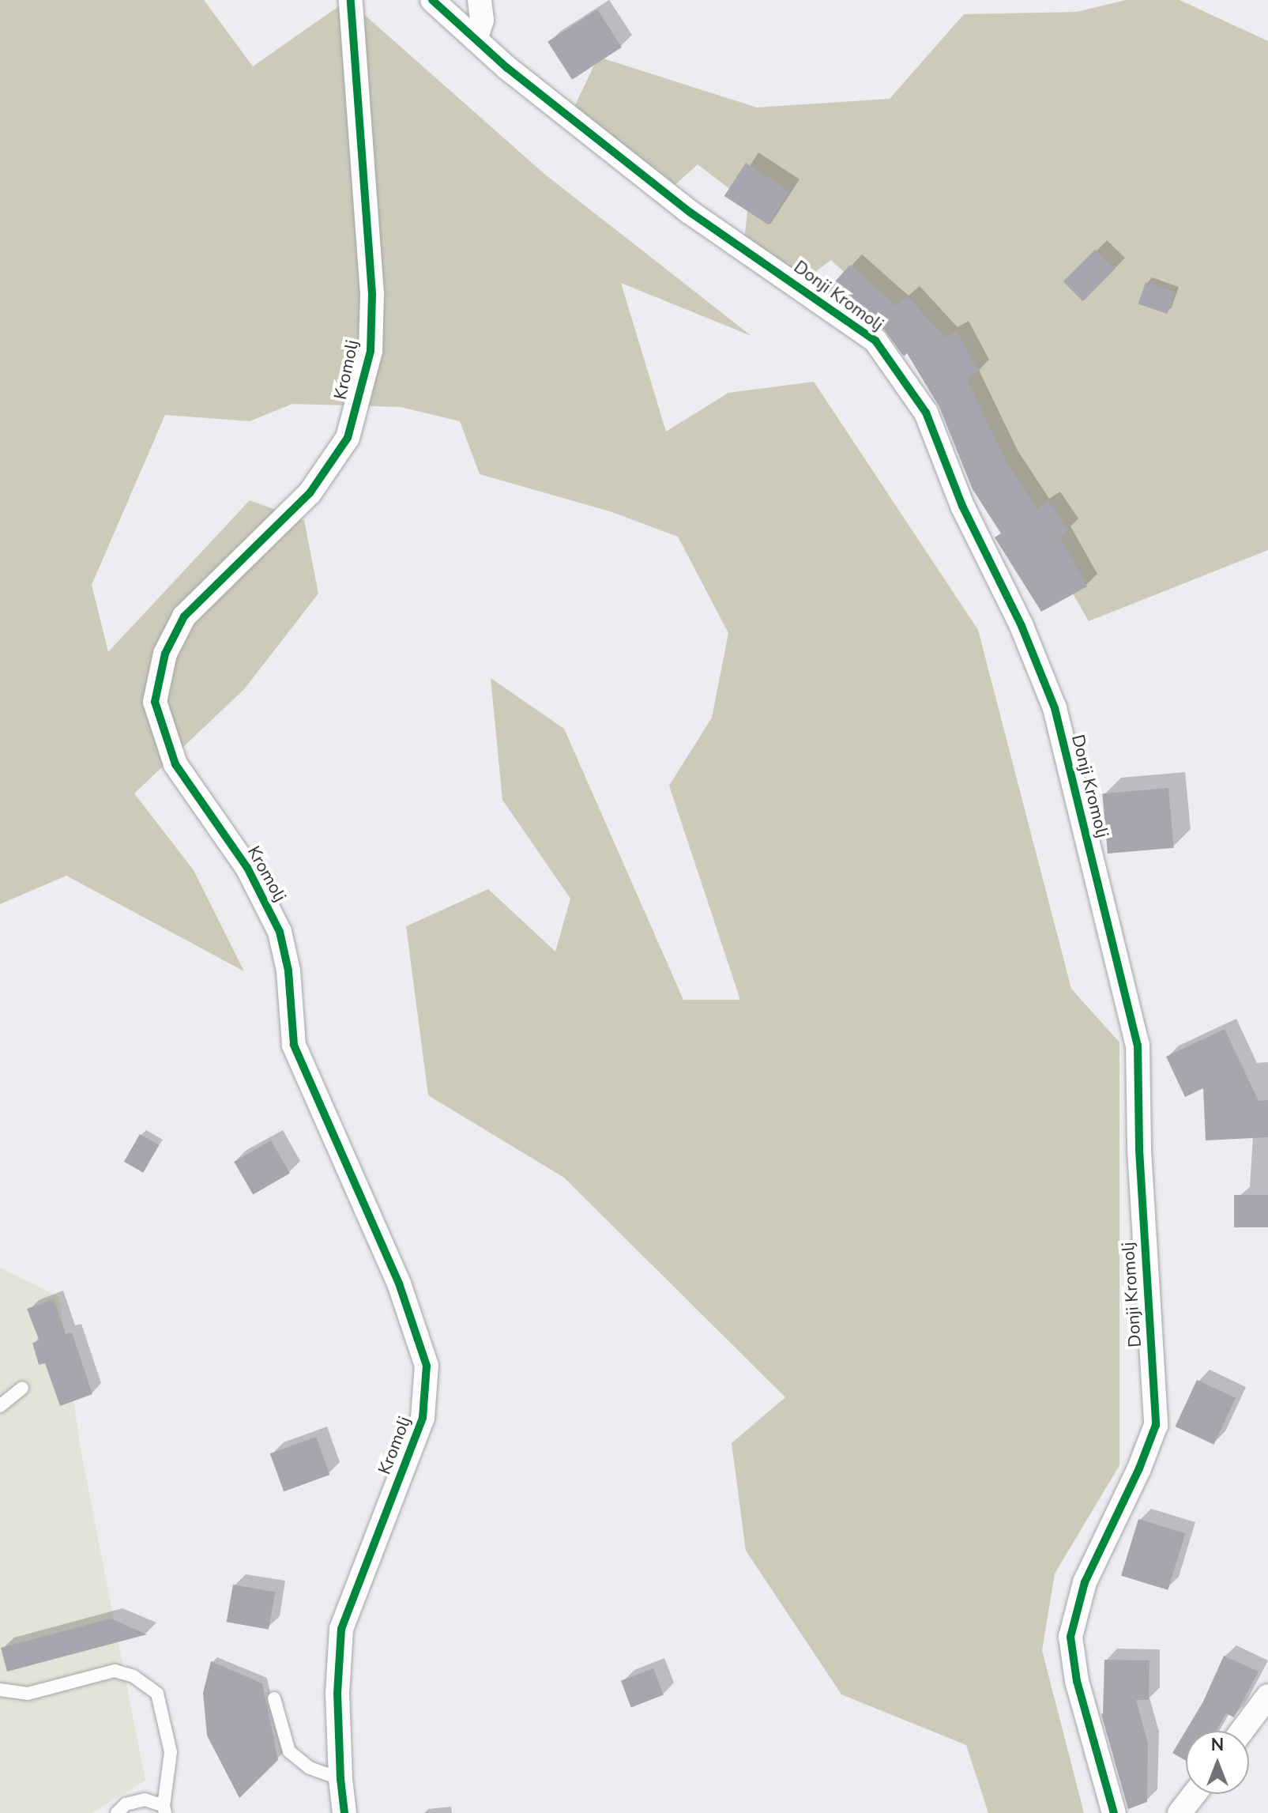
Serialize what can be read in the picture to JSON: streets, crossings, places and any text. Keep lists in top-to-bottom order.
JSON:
{
  "streets": {
    "street": ["Donji Kromolj", "Kromolj"]
  },
  "north": "top"
}
